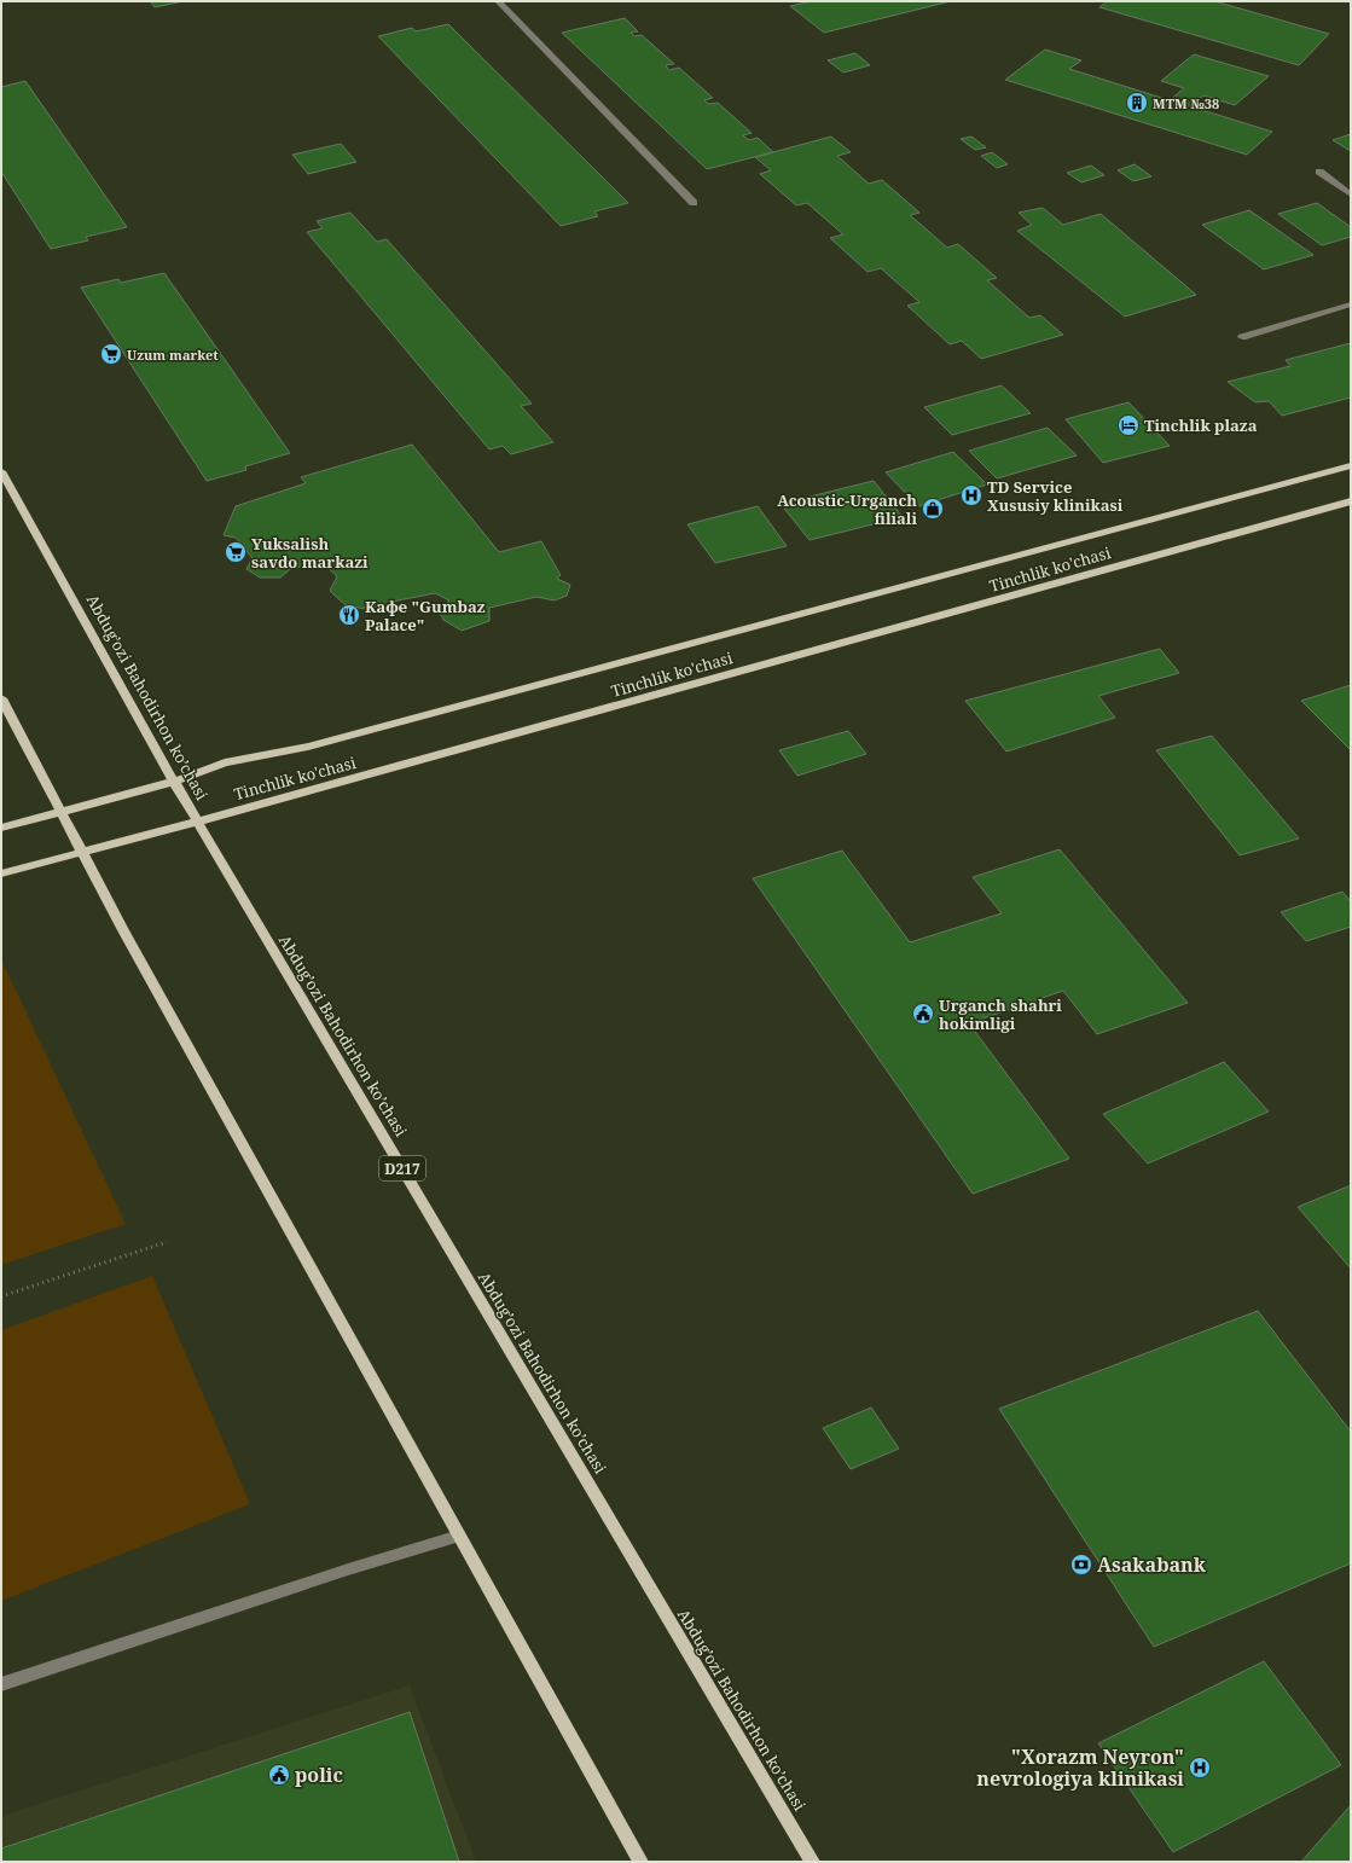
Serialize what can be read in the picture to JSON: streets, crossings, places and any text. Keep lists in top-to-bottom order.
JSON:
{
  "streets": {
    "main road": ["Tinchlik ko'chasi", "Abdug’ozi Bahodirhon ko’chasi", "D217"]
  },
  "crossings": [
    ["Tinchlik ko'chasi", "Abdug’ozi Bahodirhon ko’chasi"]
  ],
  "places": {
    "building": ["МТМ №38"],
    "supermarket": ["Uzum market", "Yuksalish savdo markazi"],
    "hotel": ["Tinchlik plaza"],
    "hospital": ["TD Service Xususiy klinikasi", "\"Xorazm Neyron\" nevrologiya klinikasi"],
    "shop": ["Acoustic-Urganch filiali"],
    "restaurant": ["Кафе \"Gumbaz Palace\""],
    "public building": ["Urganch shahri hokimligi", "polic"],
    "bank": ["Asakabank"]
  }
}
